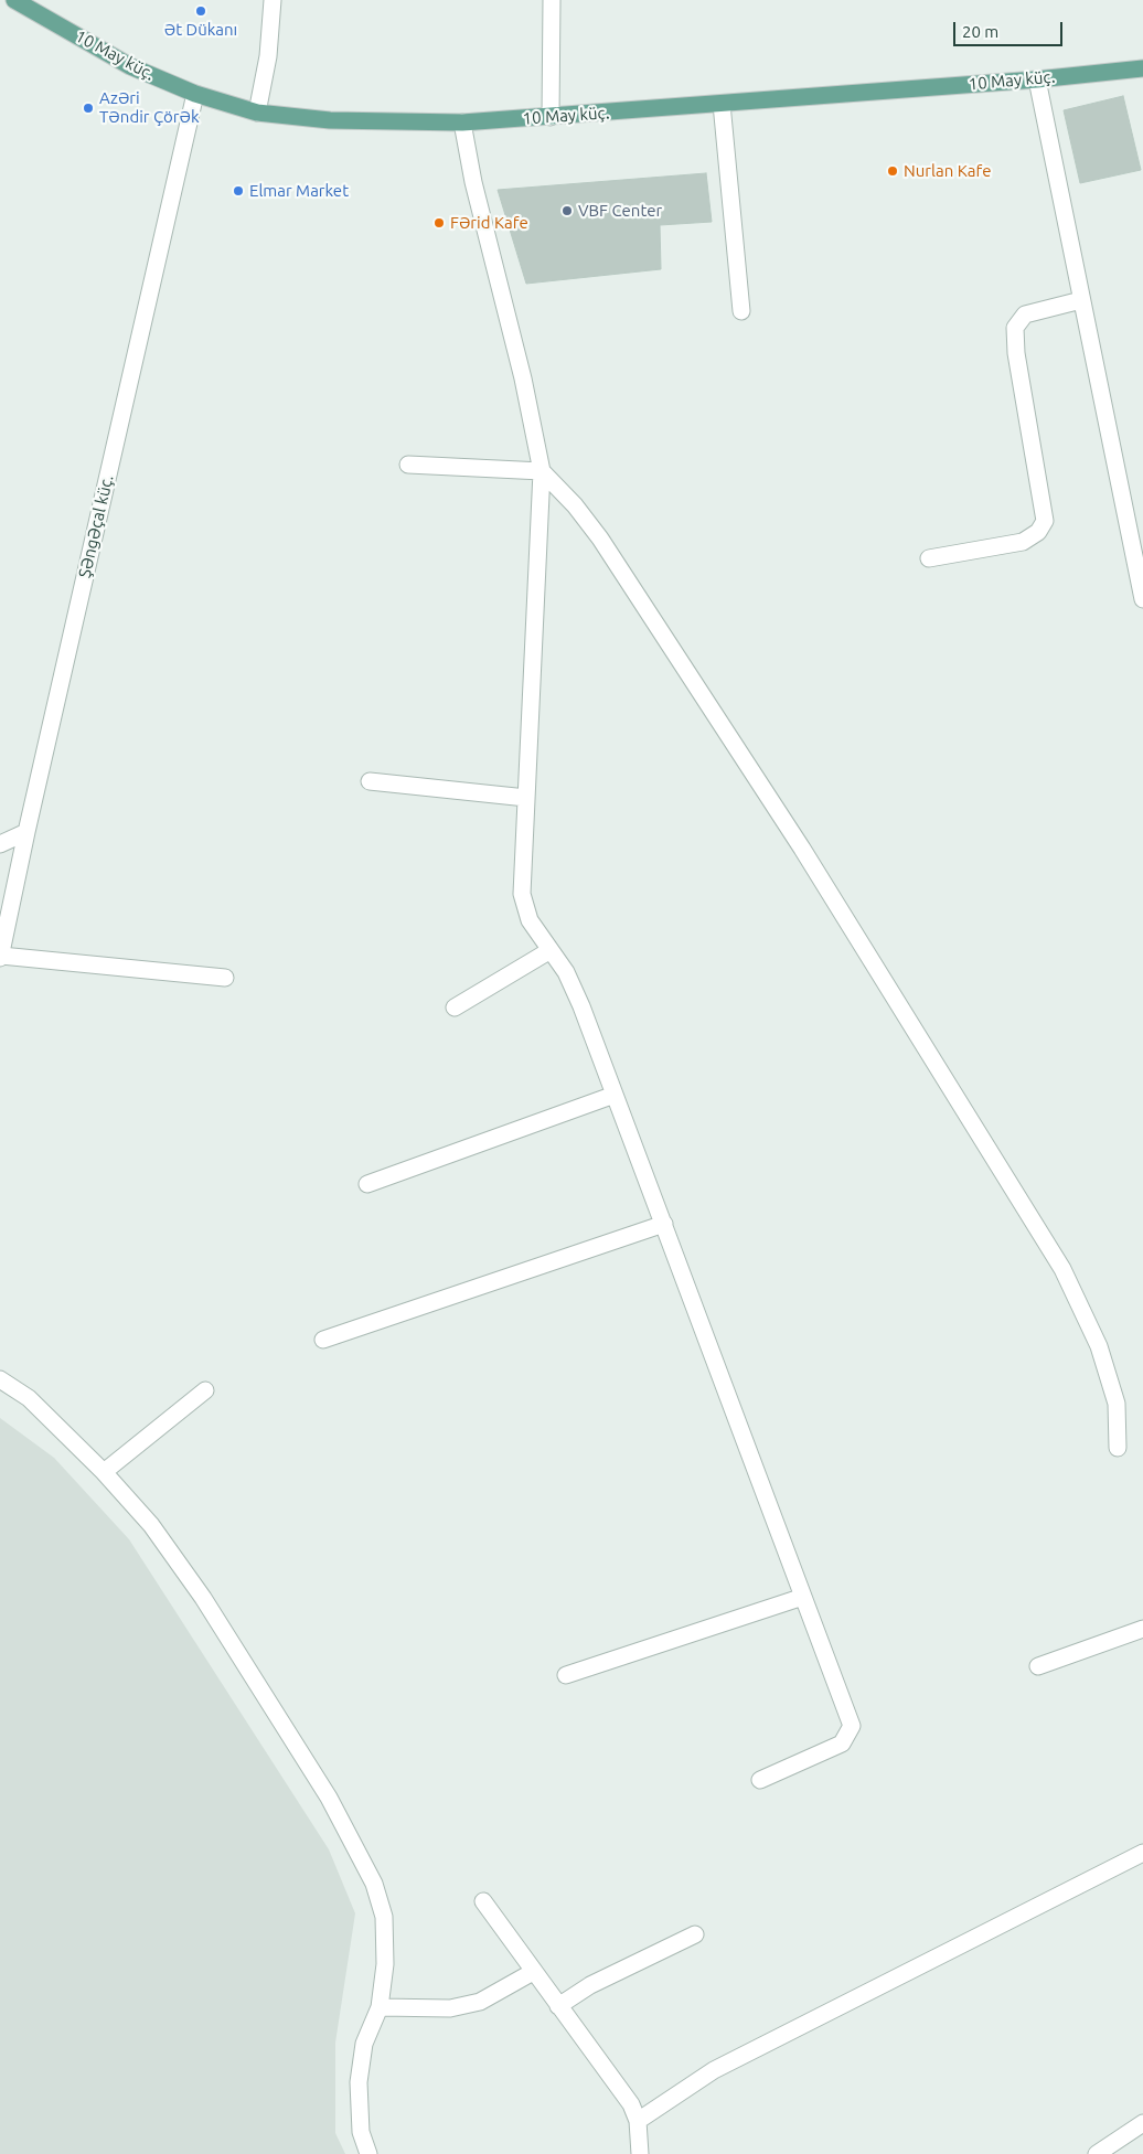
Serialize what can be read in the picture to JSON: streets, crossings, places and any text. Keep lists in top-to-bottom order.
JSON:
{
  "streets": {
    "main road": ["10 May küç."],
    "street": ["Şəngəçal küç."]
  },
  "crossings": [
    ["10 May küç.", "Şəngəçal küç."]
  ],
  "places": [
    "Ət Dükanı",
    "Azəri Təndir Çörək",
    "Nurlan Kafe",
    "Elmar Market",
    "VBF Center",
    "Fərid Kafe"
  ],
  "scale_bar": "20 m"
}
